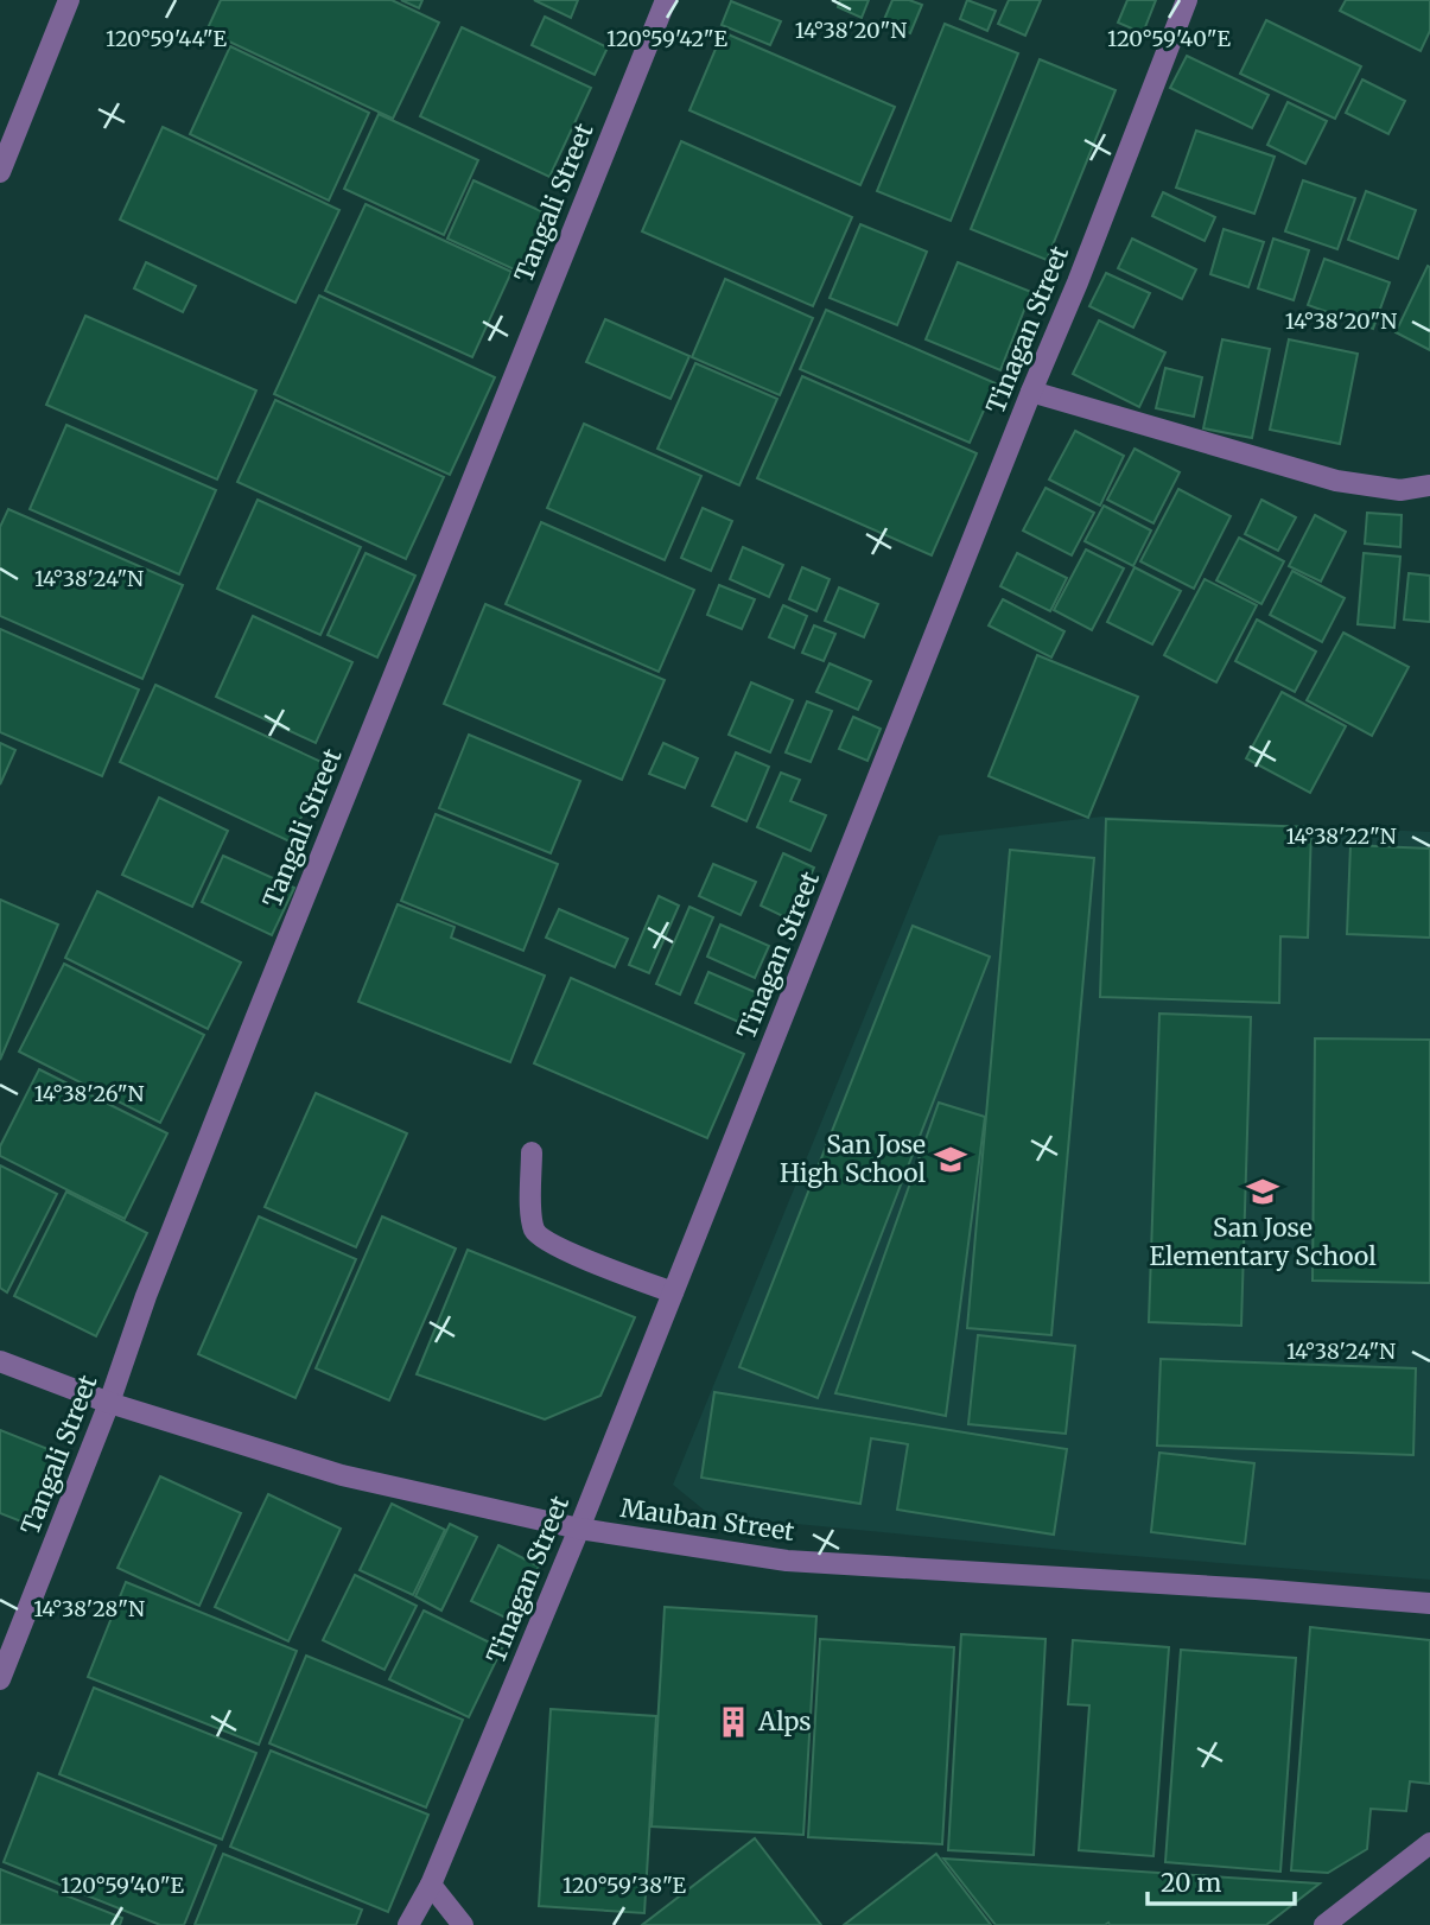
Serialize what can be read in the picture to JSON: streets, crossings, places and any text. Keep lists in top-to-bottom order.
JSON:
{
  "streets": {
    "street": ["Tangali Street", "Tinagan Street", "Mauban Street"]
  },
  "crossings": [
    ["Tangali Street", "Mauban Street"],
    ["Tinagan Street", "Mauban Street"]
  ],
  "places": {
    "school or university": ["San Jose High School", "San Jose Elementary School"],
    "building": ["Alps"]
  },
  "scale_bar": "20 m",
  "coordinates": [
    "14°38'20\"N",
    "120°59'44\"E",
    "120°59'42\"E",
    "120°59'40\"E",
    "14°38'24\"N",
    "14°38'22\"N",
    "14°38'26\"N",
    "14°38'28\"N",
    "120°59'38\"E"
  ]
}
